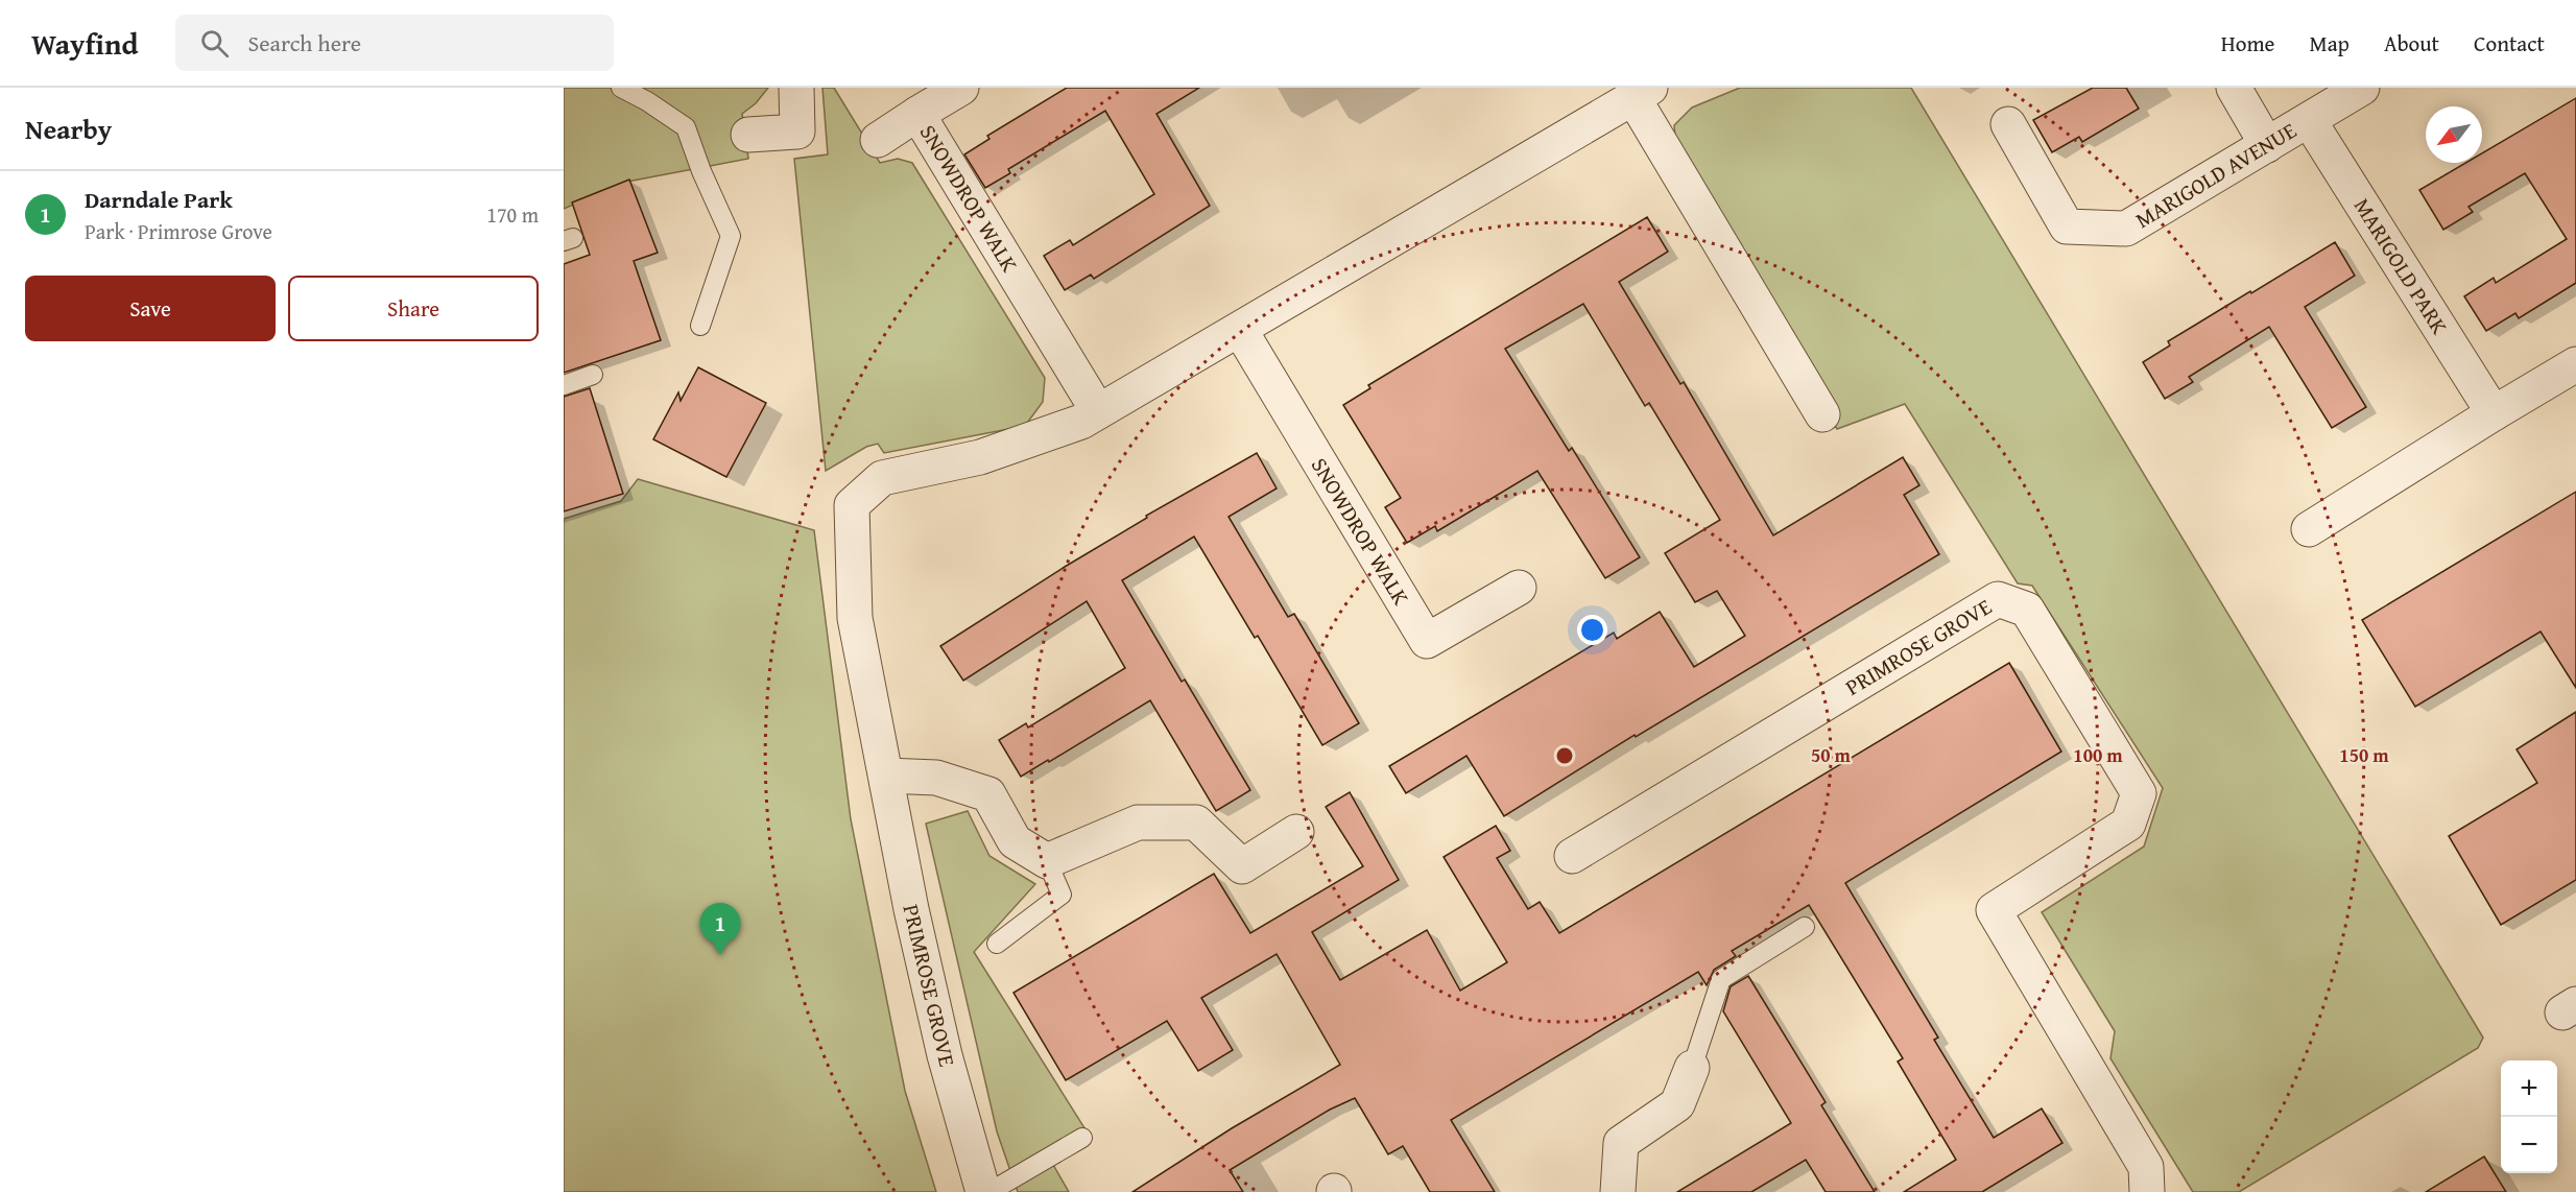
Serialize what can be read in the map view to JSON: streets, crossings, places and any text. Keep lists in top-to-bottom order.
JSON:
{
  "streets": {
    "street": [
      "MARIGOLD AVENUE",
      "SNOWDROP WALK",
      "MARIGOLD PARK",
      "PRIMROSE GROVE"
    ]
  },
  "crossings": [
    ["MARIGOLD AVENUE", "MARIGOLD PARK"],
    ["SNOWDROP WALK", "PRIMROSE GROVE"]
  ],
  "north": "bottom left",
  "page": {
    "header": "Wayfind",
    "search": "Search here",
    "nav": [
      "Home",
      "Map",
      "About",
      "Contact"
    ],
    "heading": "Nearby",
    "list": [
      {
        "mark": "1",
        "name": "Darndale Park",
        "note": "Park · Primrose Grove",
        "value": "170 m"
      }
    ],
    "buttons": ["Save", "Share"],
    "pins": "1",
    "map_buttons": ["+", "−"]
  },
  "rings": ["50 m", "100 m", "150 m"]
}
